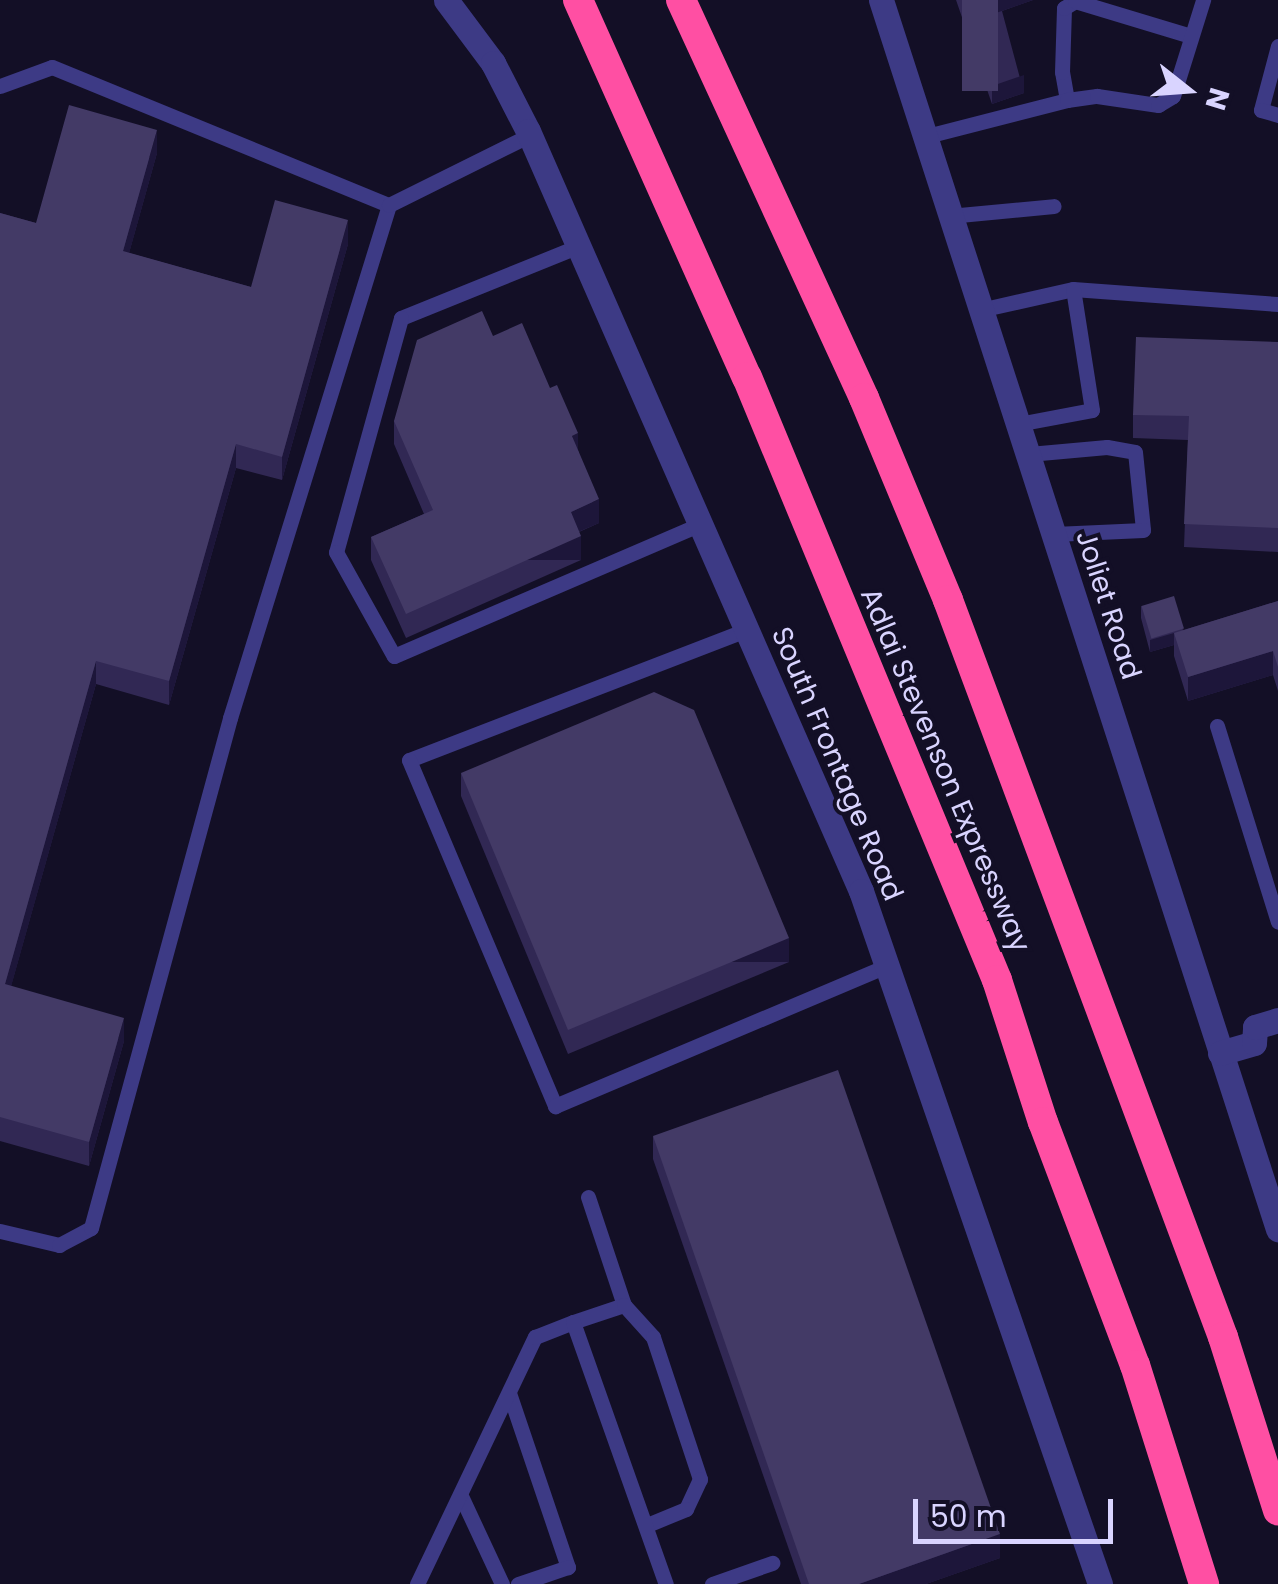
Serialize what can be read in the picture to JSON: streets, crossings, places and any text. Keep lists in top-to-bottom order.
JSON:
{
  "streets": {
    "highway": ["Adlai Stevenson Expressway"],
    "street": ["Joliet Road", "South Frontage Road"]
  },
  "scale_bar": "50 m",
  "north": "right"
}
